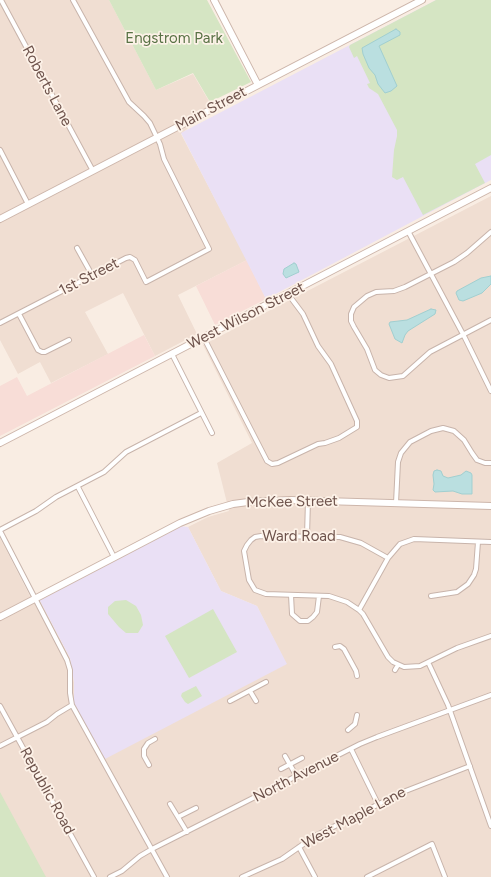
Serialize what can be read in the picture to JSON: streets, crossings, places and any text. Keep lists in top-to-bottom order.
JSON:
{
  "streets": {
    "main road": ["Main Street", "West Wilson Street", "McKee Street"],
    "street": [
      "Roberts Lane",
      "1st Street",
      "Ward Road",
      "North Avenue",
      "Republic Road",
      "West Maple Lane"
    ]
  },
  "crossings": [
    ["Roberts Lane", "Main Street"],
    ["Main Street", "1st Street"]
  ],
  "parks": ["Engstrom Park"]
}
